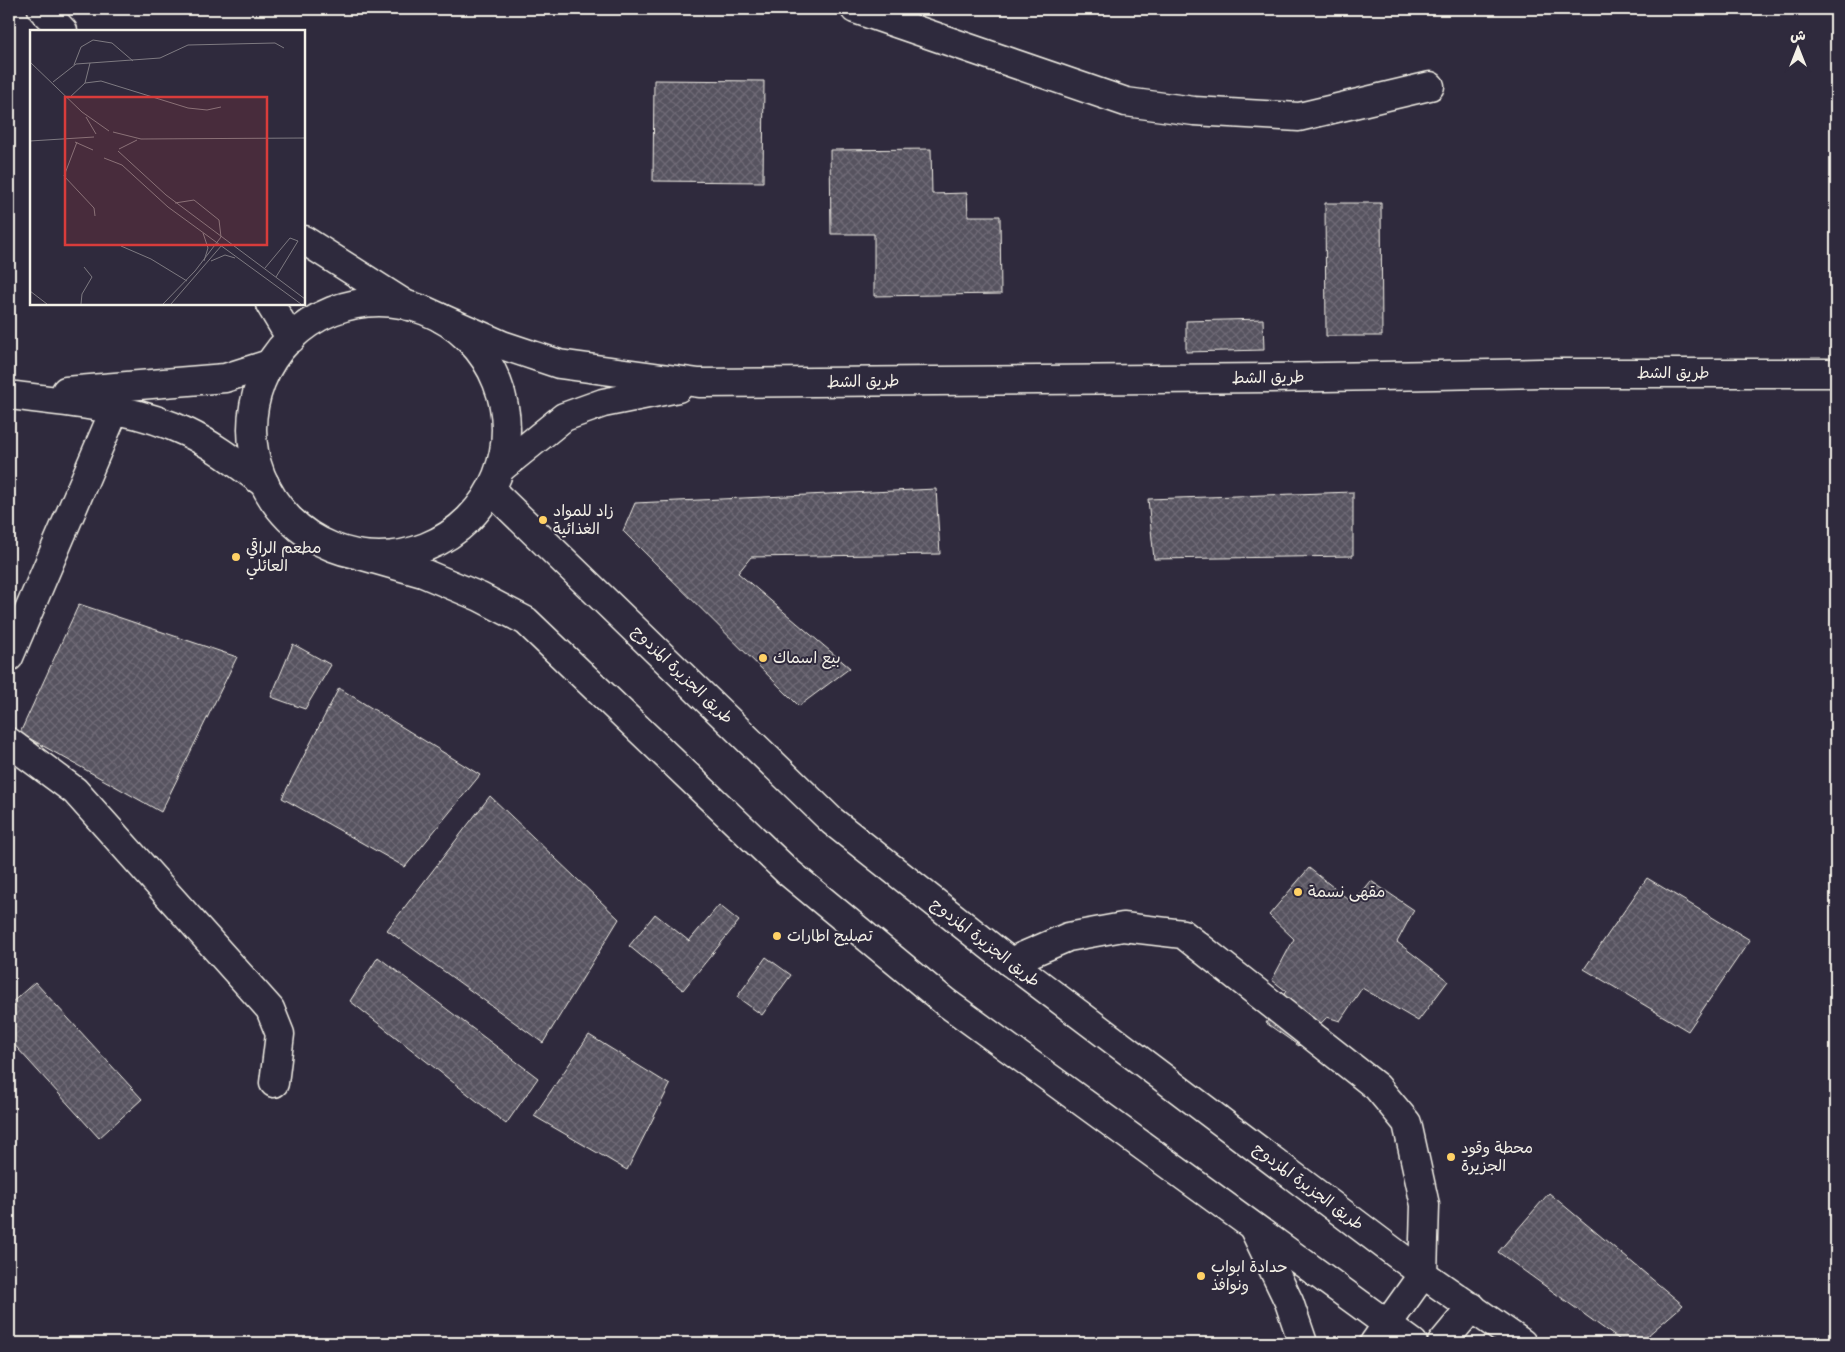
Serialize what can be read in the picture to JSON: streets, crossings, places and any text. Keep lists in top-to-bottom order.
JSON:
{
  "streets": {
    "main road": ["طريق الشط", "طريق الجزيرة المزدوج"]
  },
  "places": [
    "زاد للمواد الغذائية",
    "مطعم الراقي العائلي",
    "بيع اسماك",
    "مقهى نسمة",
    "تصليح اطارات",
    "محطة وقود الجزيرة",
    "حدادة ابواب ونوافذ"
  ],
  "north": "top"
}
